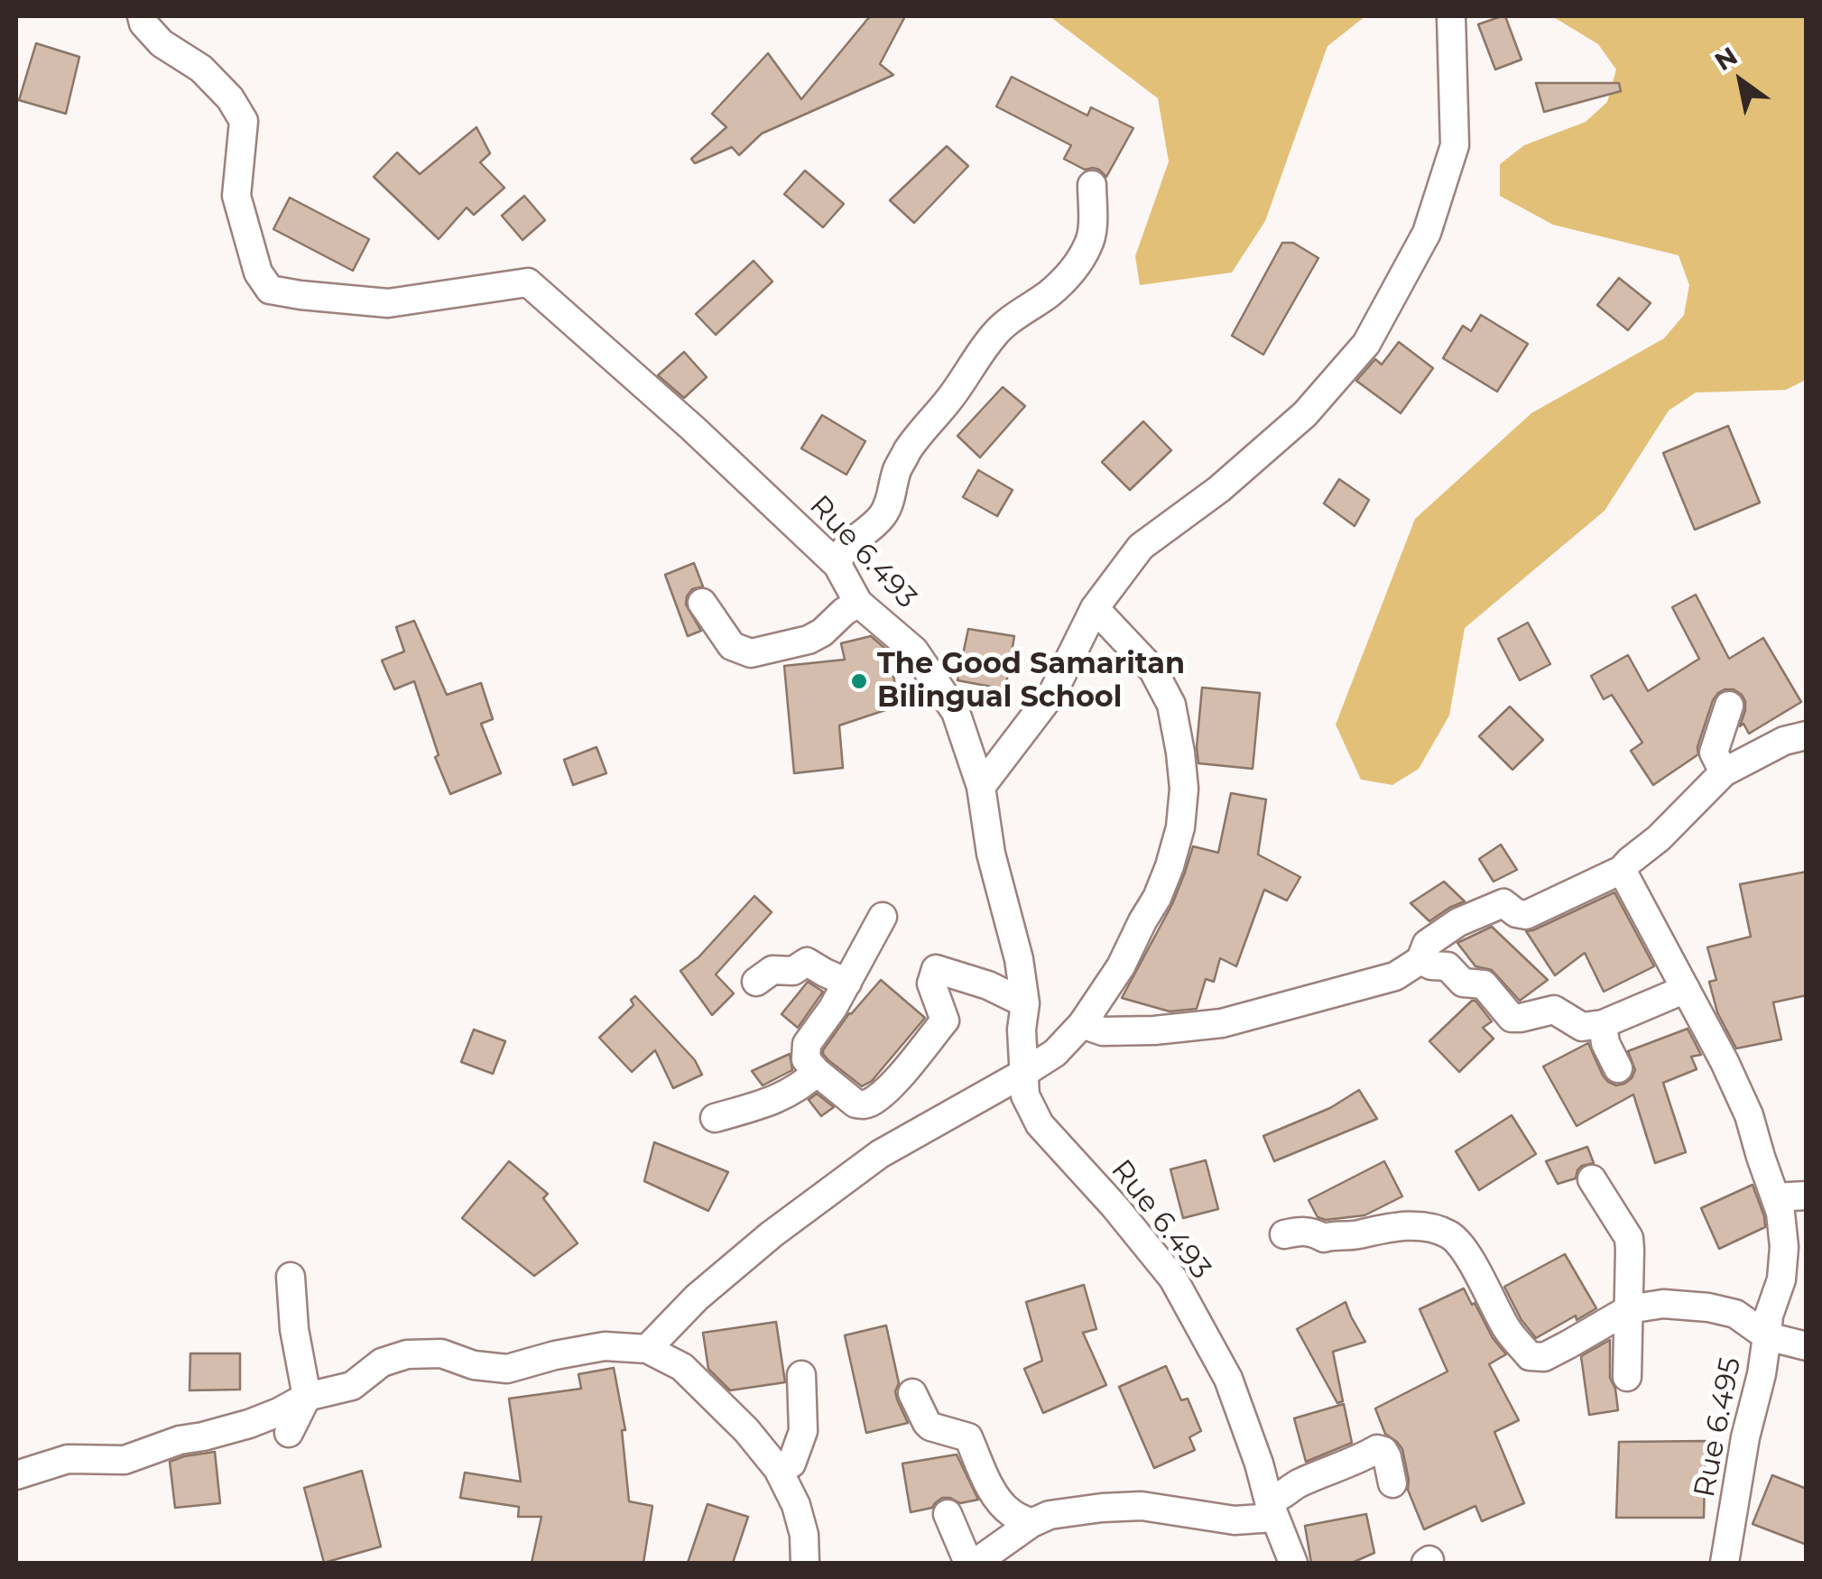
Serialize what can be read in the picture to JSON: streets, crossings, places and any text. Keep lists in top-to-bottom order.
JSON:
{
  "streets": {
    "street": ["Rue 6.493", "Rue 6.495"]
  },
  "places": ["The Good Samaritan Bilingual School"],
  "north": "top left"
}
